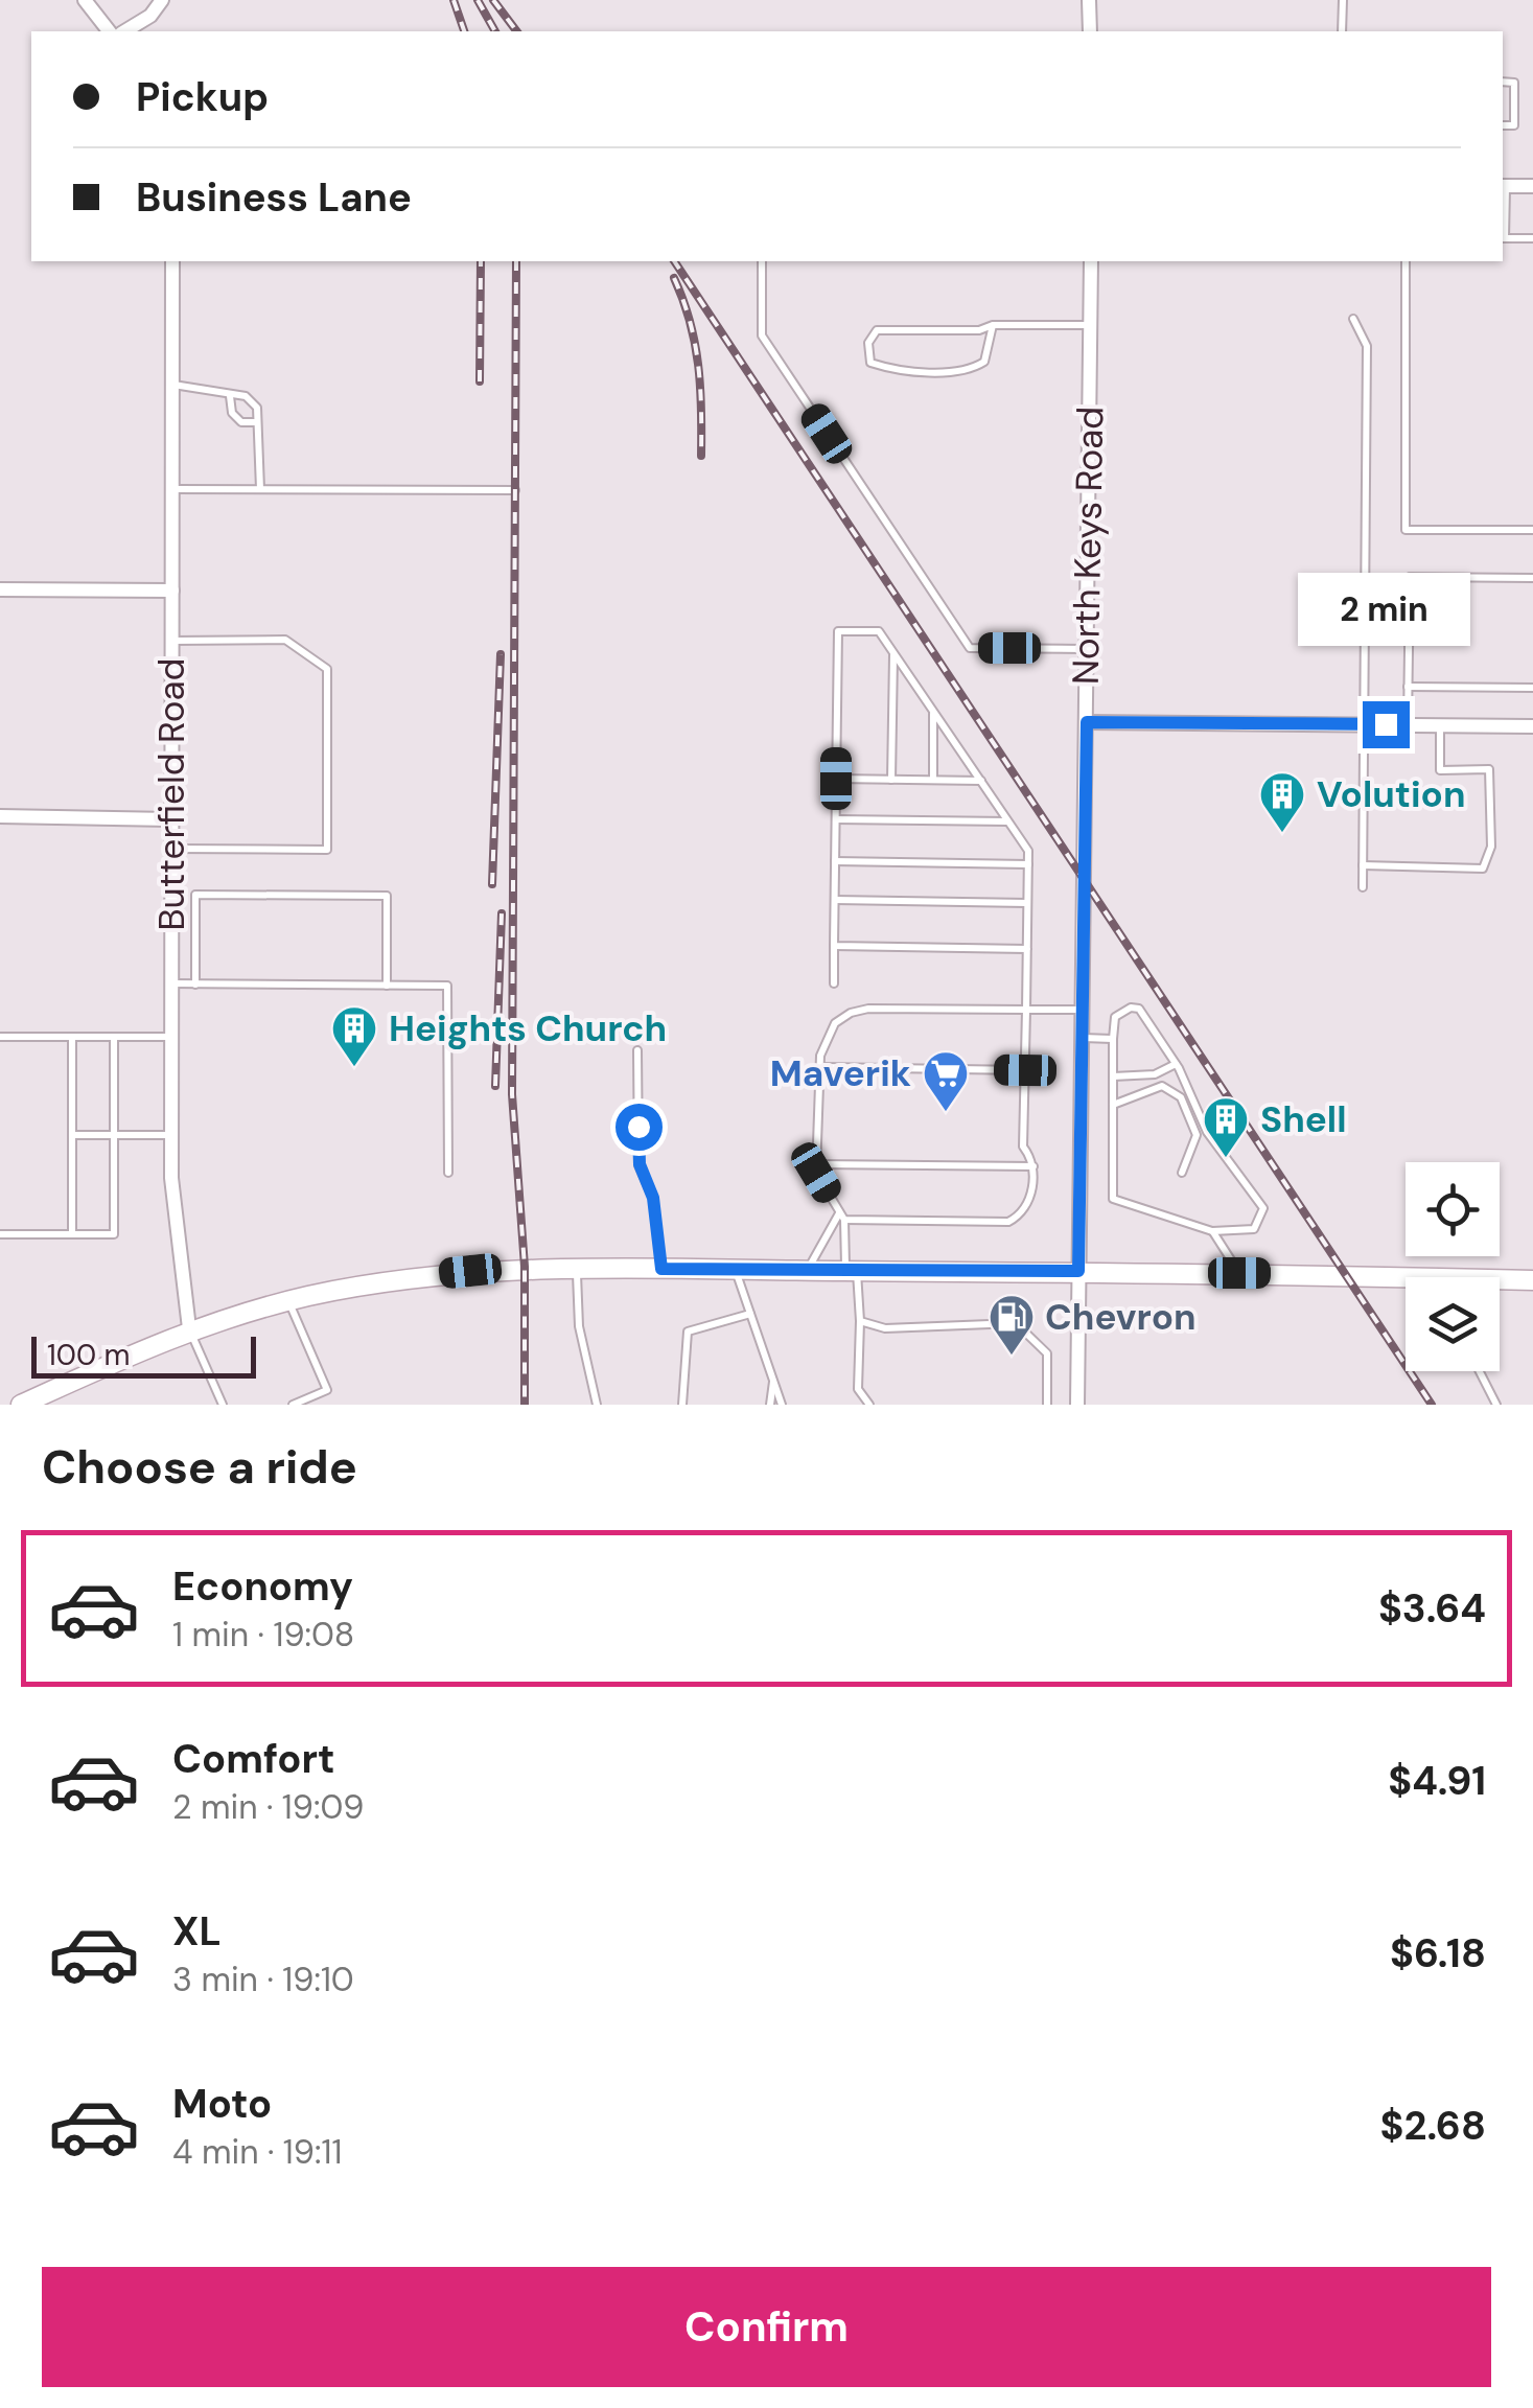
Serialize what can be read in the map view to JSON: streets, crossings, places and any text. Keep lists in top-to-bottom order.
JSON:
{
  "streets": {
    "street": ["North Keys Road", "Butterfield Road"]
  },
  "places": {
    "building": ["Volution", "Heights Church", "Shell"],
    "supermarket": ["Maverik"],
    "fuel station": ["Chevron"]
  },
  "scale_bar": "100 m",
  "page": {
    "banner": ["Pickup", "Business Lane"],
    "bubble": "2 min",
    "scale": "100 m",
    "heading": "Choose a ride",
    "list": [
      {
        "name": "Economy",
        "note": "1 min · 19:08",
        "value": "$3.64"
      },
      {
        "name": "Comfort",
        "note": "2 min · 19:09",
        "value": "$4.91"
      },
      {
        "name": "XL",
        "note": "3 min · 19:10",
        "value": "$6.18"
      },
      {
        "name": "Moto",
        "note": "4 min · 19:11",
        "value": "$2.68"
      }
    ],
    "buttons": "Confirm"
  }
}
